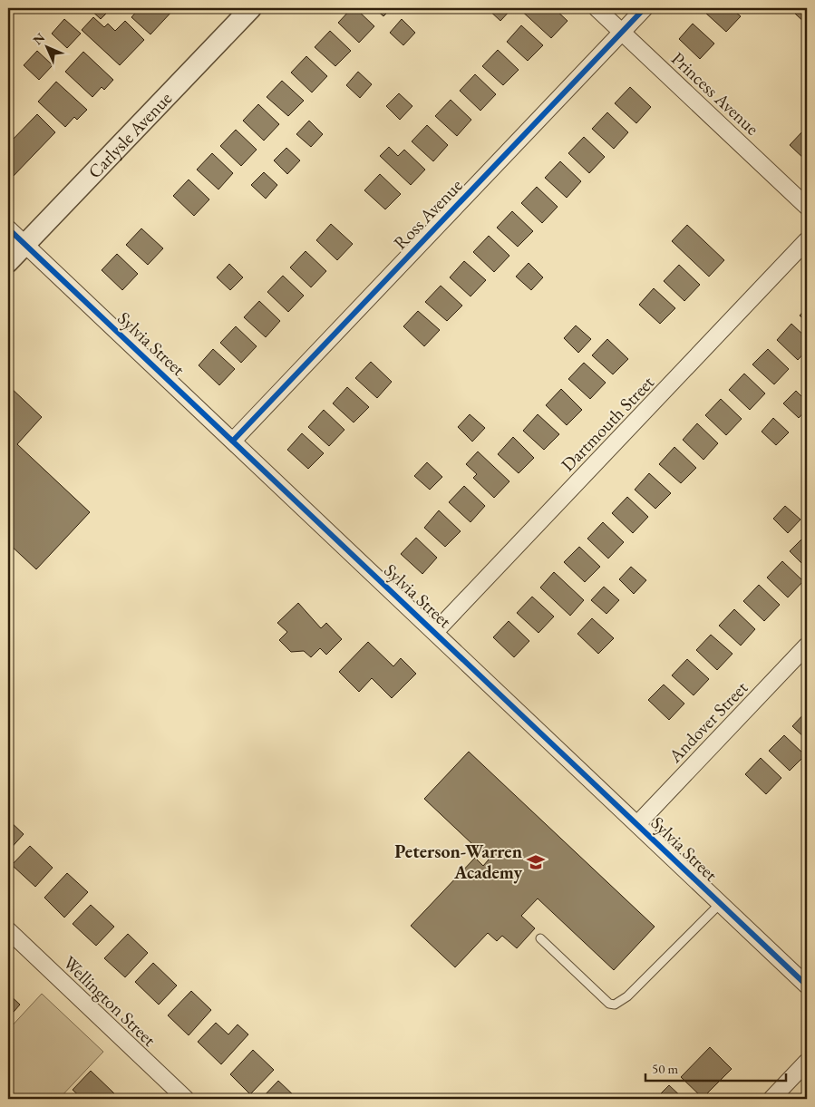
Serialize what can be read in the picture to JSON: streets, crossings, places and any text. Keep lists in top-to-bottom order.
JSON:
{
  "streets": {
    "street": [
      "Princess Avenue",
      "Carlysle Avenue",
      "Ross Avenue",
      "Sylvia Street",
      "Dartmouth Street",
      "Andover Street",
      "Wellington Street"
    ]
  },
  "crossings": [
    ["Princess Avenue", "Ross Avenue"],
    ["Carlysle Avenue", "Sylvia Street"],
    ["Ross Avenue", "Sylvia Street"],
    ["Sylvia Street", "Dartmouth Street"],
    ["Sylvia Street", "Andover Street"]
  ],
  "places": {
    "school or university": ["Peterson-Warren Academy"]
  },
  "scale_bar": "50 m",
  "north": "top left"
}
